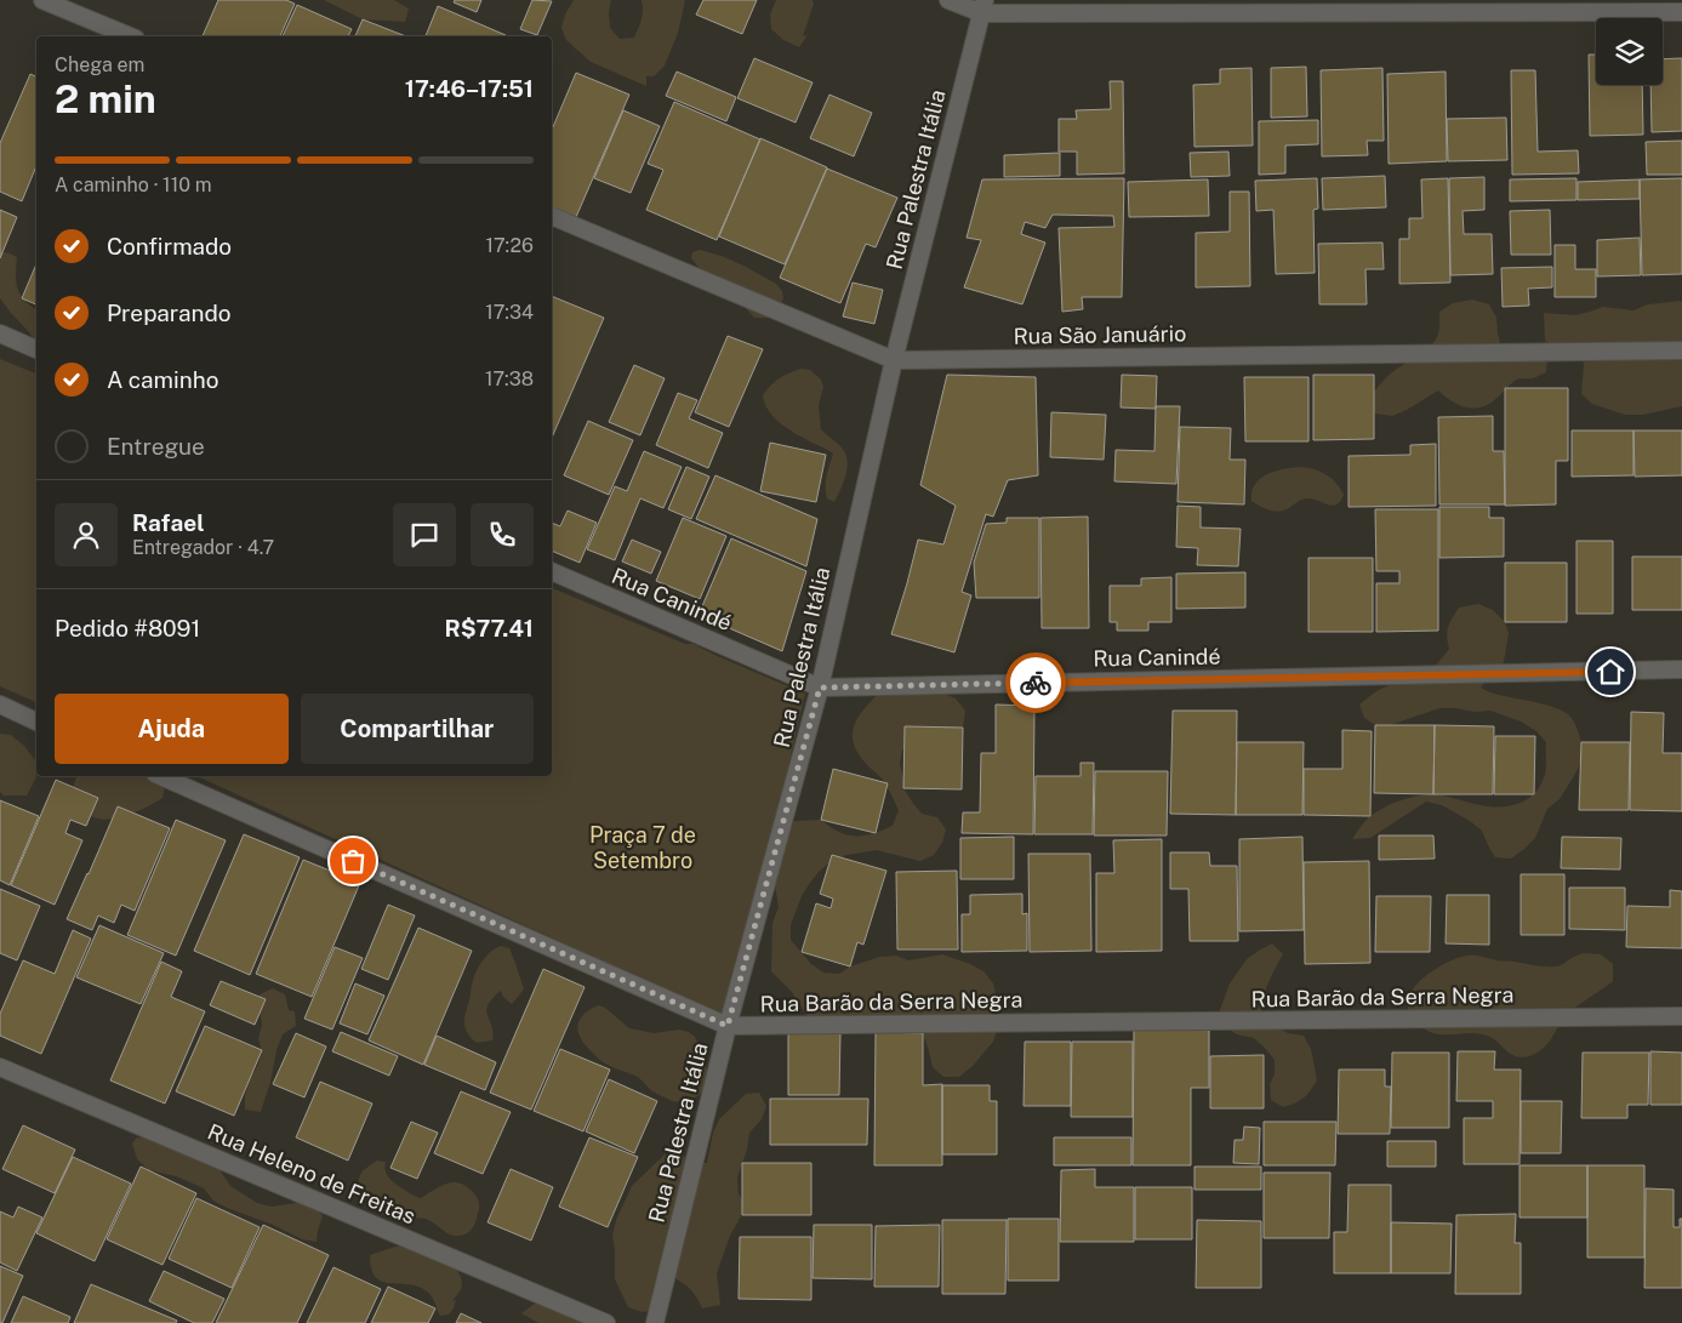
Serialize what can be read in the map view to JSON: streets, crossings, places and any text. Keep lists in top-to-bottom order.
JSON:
{
  "streets": {
    "street": [
      "Rua Palestra Itália",
      "Rua São Januário",
      "Rua Canindé",
      "Rua Barão da Serra Negra",
      "Rua Heleno de Freitas"
    ]
  },
  "crossings": [
    ["Rua Palestra Itália", "Rua São Januário"],
    ["Rua Palestra Itália", "Rua Canindé"],
    ["Rua Palestra Itália", "Rua Barão da Serra Negra"]
  ],
  "parks": ["Praça 7 de Setembro"],
  "page": {
    "heading": ["2 min", "Chega em", "17:46–17:51"],
    "panel": [
      "Rafael",
      "Entregador · 4.7",
      "Pedido #8091",
      "R$77.41"
    ],
    "bar": "A caminho · 110 m",
    "list": [
      ["Confirmado", "17:26"],
      ["Preparando", "17:34"],
      ["A caminho", "17:38"],
      "Entregue"
    ],
    "buttons": ["Ajuda", "Compartilhar"]
  }
}
